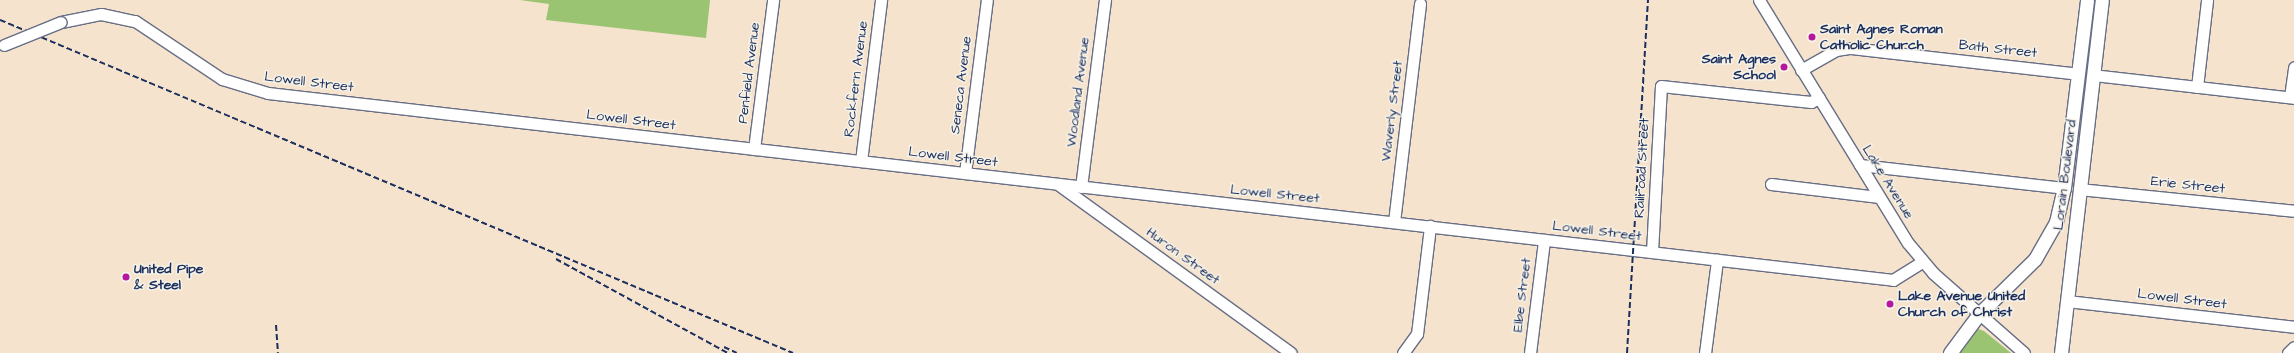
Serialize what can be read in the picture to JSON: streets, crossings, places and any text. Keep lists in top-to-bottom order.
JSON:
{
  "streets": {
    "main road": ["Lorain Boulevard"],
    "street": [
      "Bath Street",
      "Penfield Avenue",
      "Rockfern Avenue",
      "Lowell Street",
      "Seneca Avenue",
      "Woodland Avenue",
      "Waverly Street",
      "Railroad Street",
      "Lake Avenue",
      "Erie Street",
      "Huron Street",
      "Elbe Street"
    ]
  },
  "crossings": [
    ["Bath Street", "Lorain Boulevard"],
    ["Bath Street", "Lake Avenue"],
    ["Penfield Avenue", "Lowell Street"],
    ["Rockfern Avenue", "Lowell Street"],
    ["Lowell Street", "Seneca Avenue"],
    ["Lowell Street", "Woodland Avenue"],
    ["Lowell Street", "Waverly Street"],
    ["Lowell Street", "Railroad Street"],
    ["Lowell Street", "Lorain Boulevard"],
    ["Lowell Street", "Lake Avenue"],
    ["Lowell Street", "Huron Street"],
    ["Lowell Street", "Elbe Street"],
    ["Railroad Street", "Lake Avenue"],
    ["Lorain Boulevard", "Lake Avenue"],
    ["Lorain Boulevard", "Erie Street"]
  ],
  "places": [
    "Saint Agnes Roman Catholic Church",
    "Saint Agnes School",
    "United Pipe & Steel",
    "Lake Avenue United Church of Christ"
  ]
}
